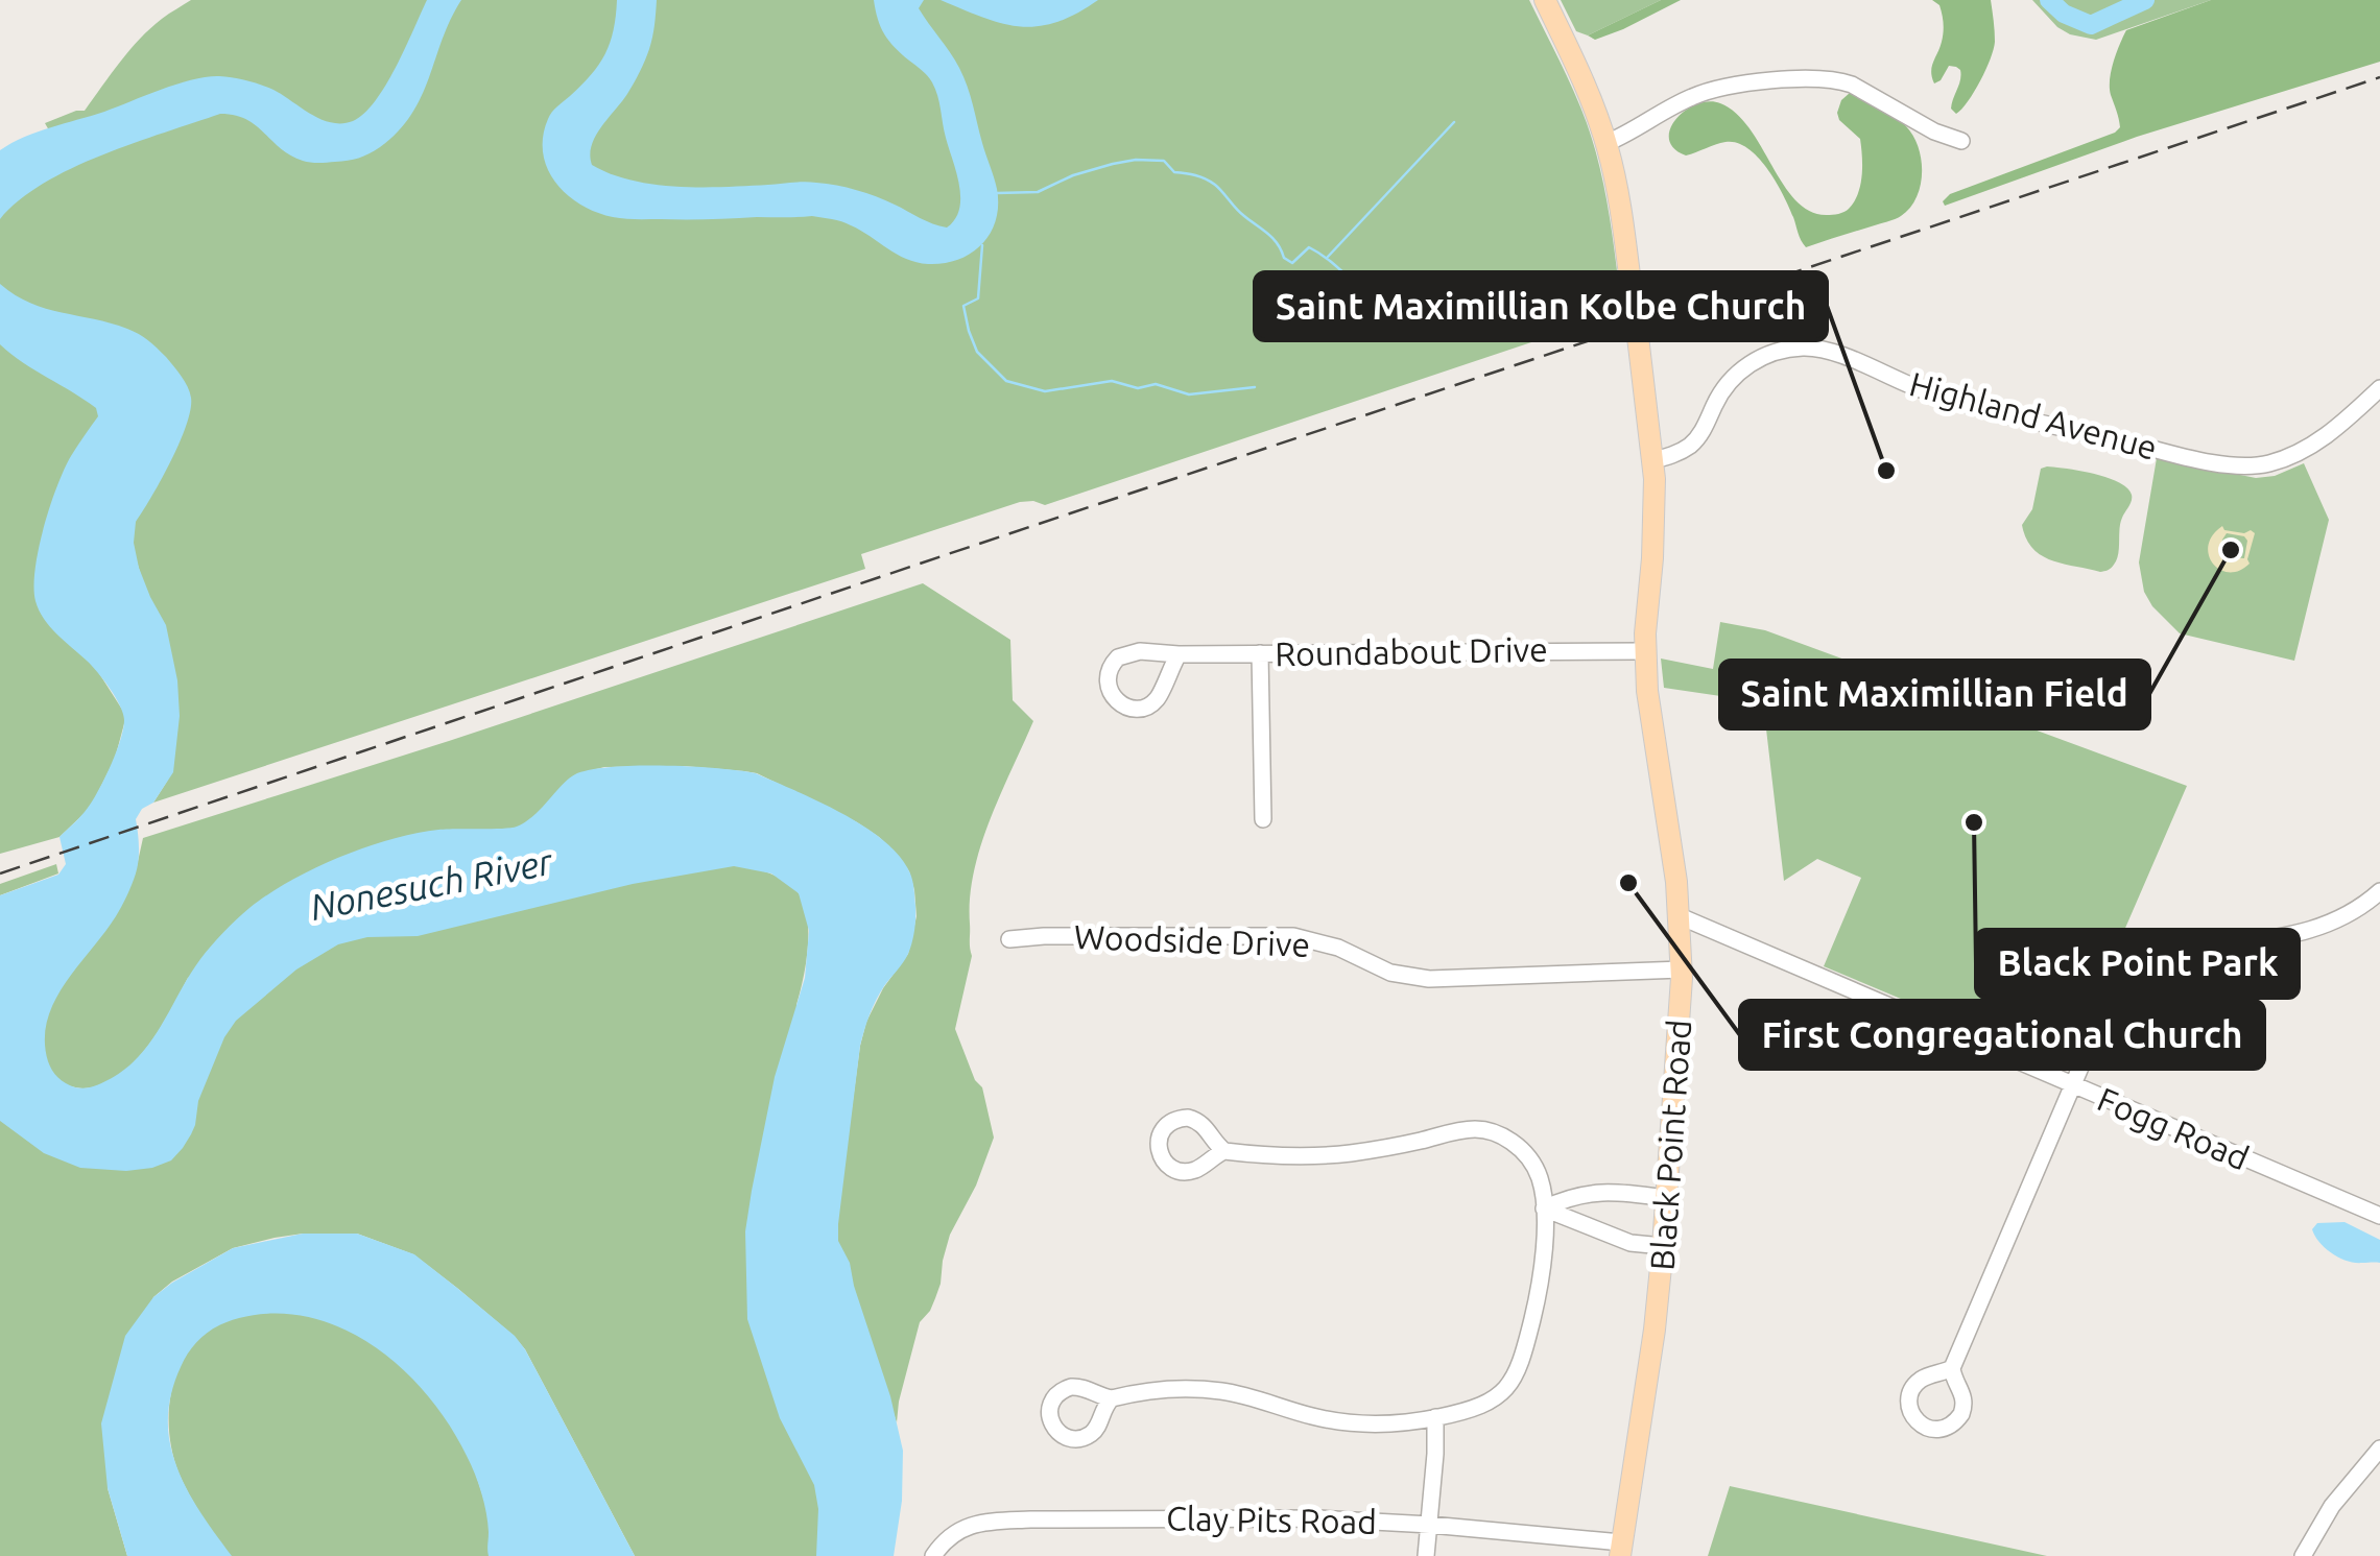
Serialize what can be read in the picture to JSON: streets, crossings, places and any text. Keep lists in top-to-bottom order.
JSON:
{
  "streets": {
    "main road": ["Black Point Road"],
    "street": [
      "Highland Avenue",
      "Roundabout Drive",
      "Woodside Drive",
      "Fogg Road",
      "Clay Pits Road"
    ]
  },
  "crossings": [
    ["Highland Avenue", "Black Point Road"],
    ["Roundabout Drive", "Black Point Road"],
    ["Woodside Drive", "Black Point Road"],
    ["Fogg Road", "Black Point Road"],
    ["Black Point Road", "Clay Pits Road"]
  ],
  "water": ["Nonesuch River"],
  "places": [
    "Saint Maximillian Kolbe Church",
    "Saint Maximillian Field",
    "Black Point Park",
    "First Congregational Church"
  ]
}
